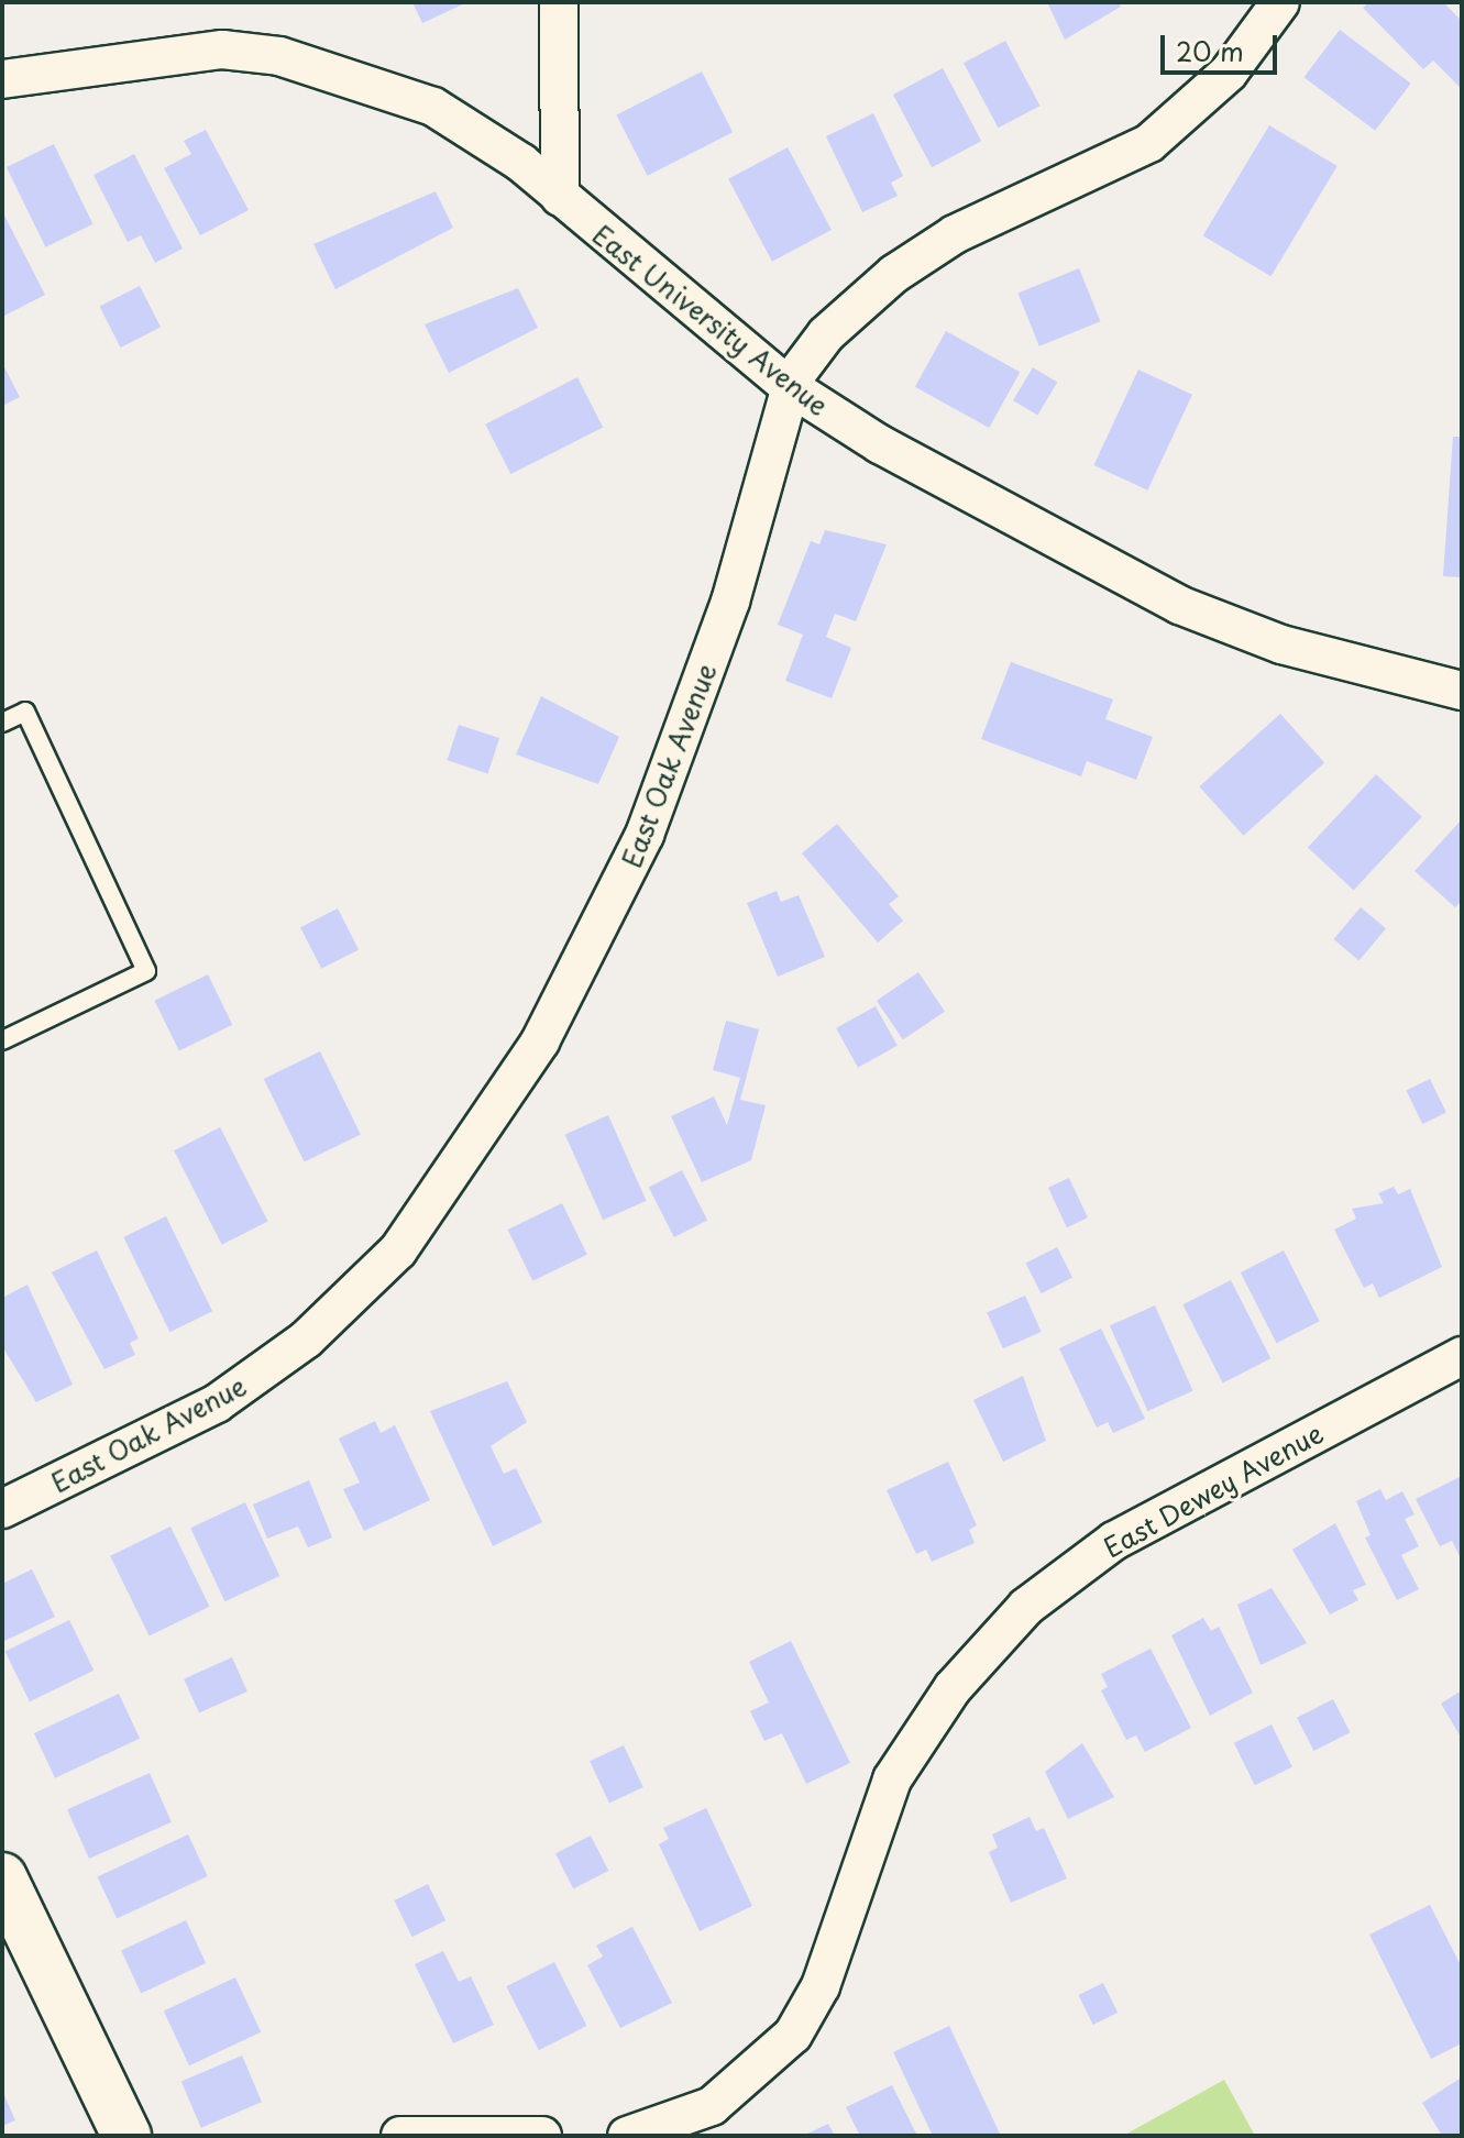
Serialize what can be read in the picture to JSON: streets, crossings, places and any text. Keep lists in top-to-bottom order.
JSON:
{
  "streets": {
    "street": ["East University Avenue", "East Oak Avenue", "East Dewey Avenue"]
  },
  "crossings": [
    ["East University Avenue", "East Oak Avenue"]
  ],
  "scale_bar": "20 m"
}
